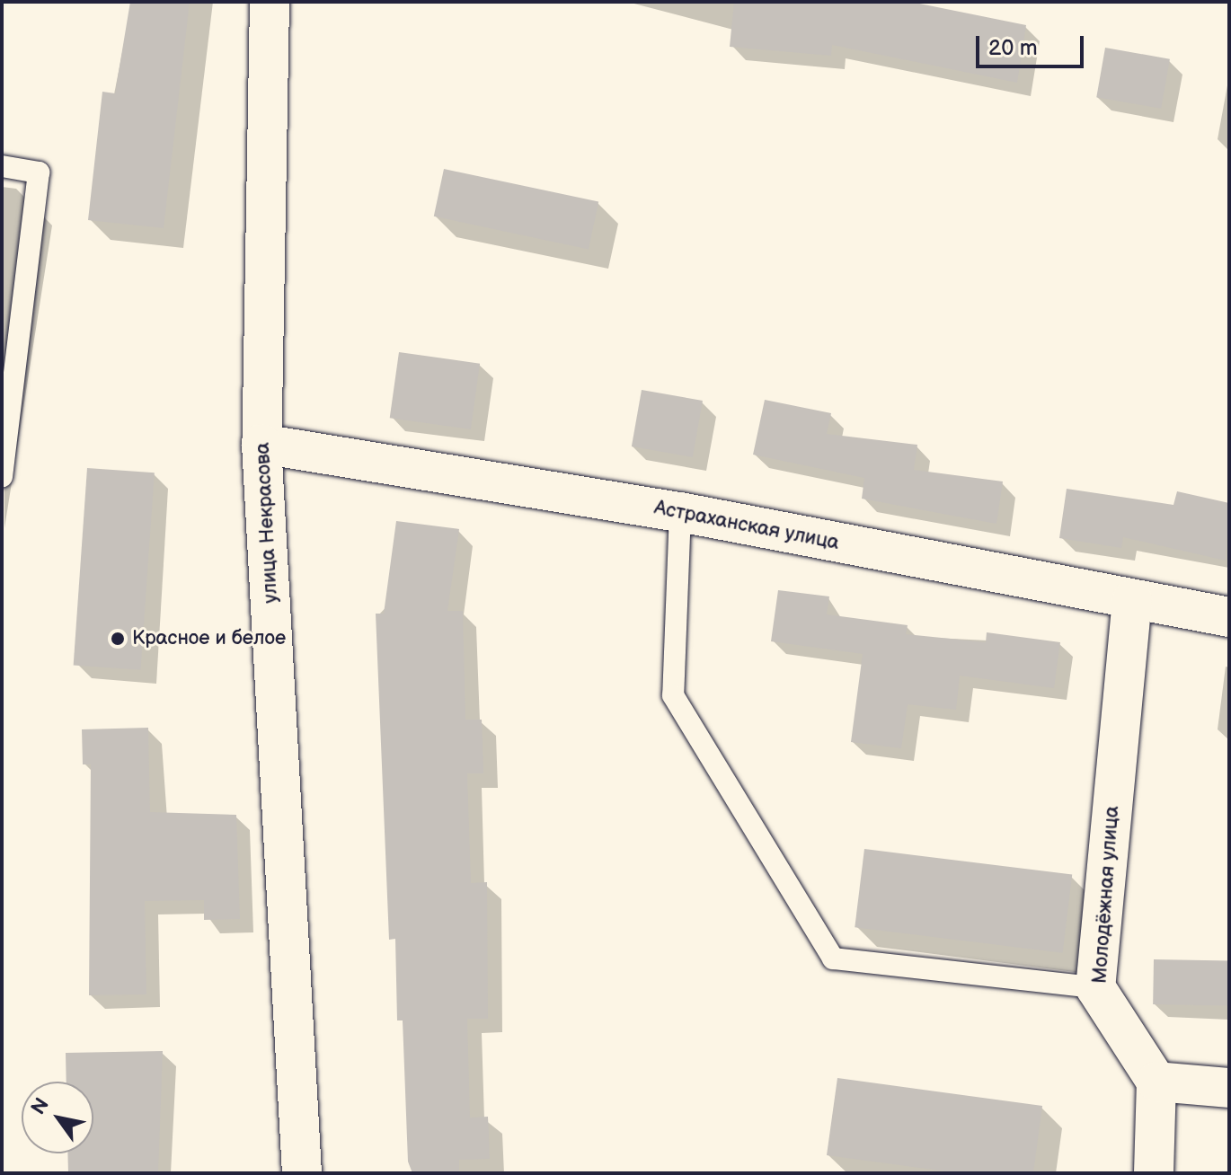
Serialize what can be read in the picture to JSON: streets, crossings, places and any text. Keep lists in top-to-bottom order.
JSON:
{
  "streets": {
    "street": ["улица Некрасова", "Астраханская улица", "Молодёжная улица"]
  },
  "crossings": [
    ["улица Некрасова", "Астраханская улица"],
    ["Астраханская улица", "Молодёжная улица"]
  ],
  "places": ["Красное и белое"],
  "scale_bar": "20 m",
  "north": "top left"
}
